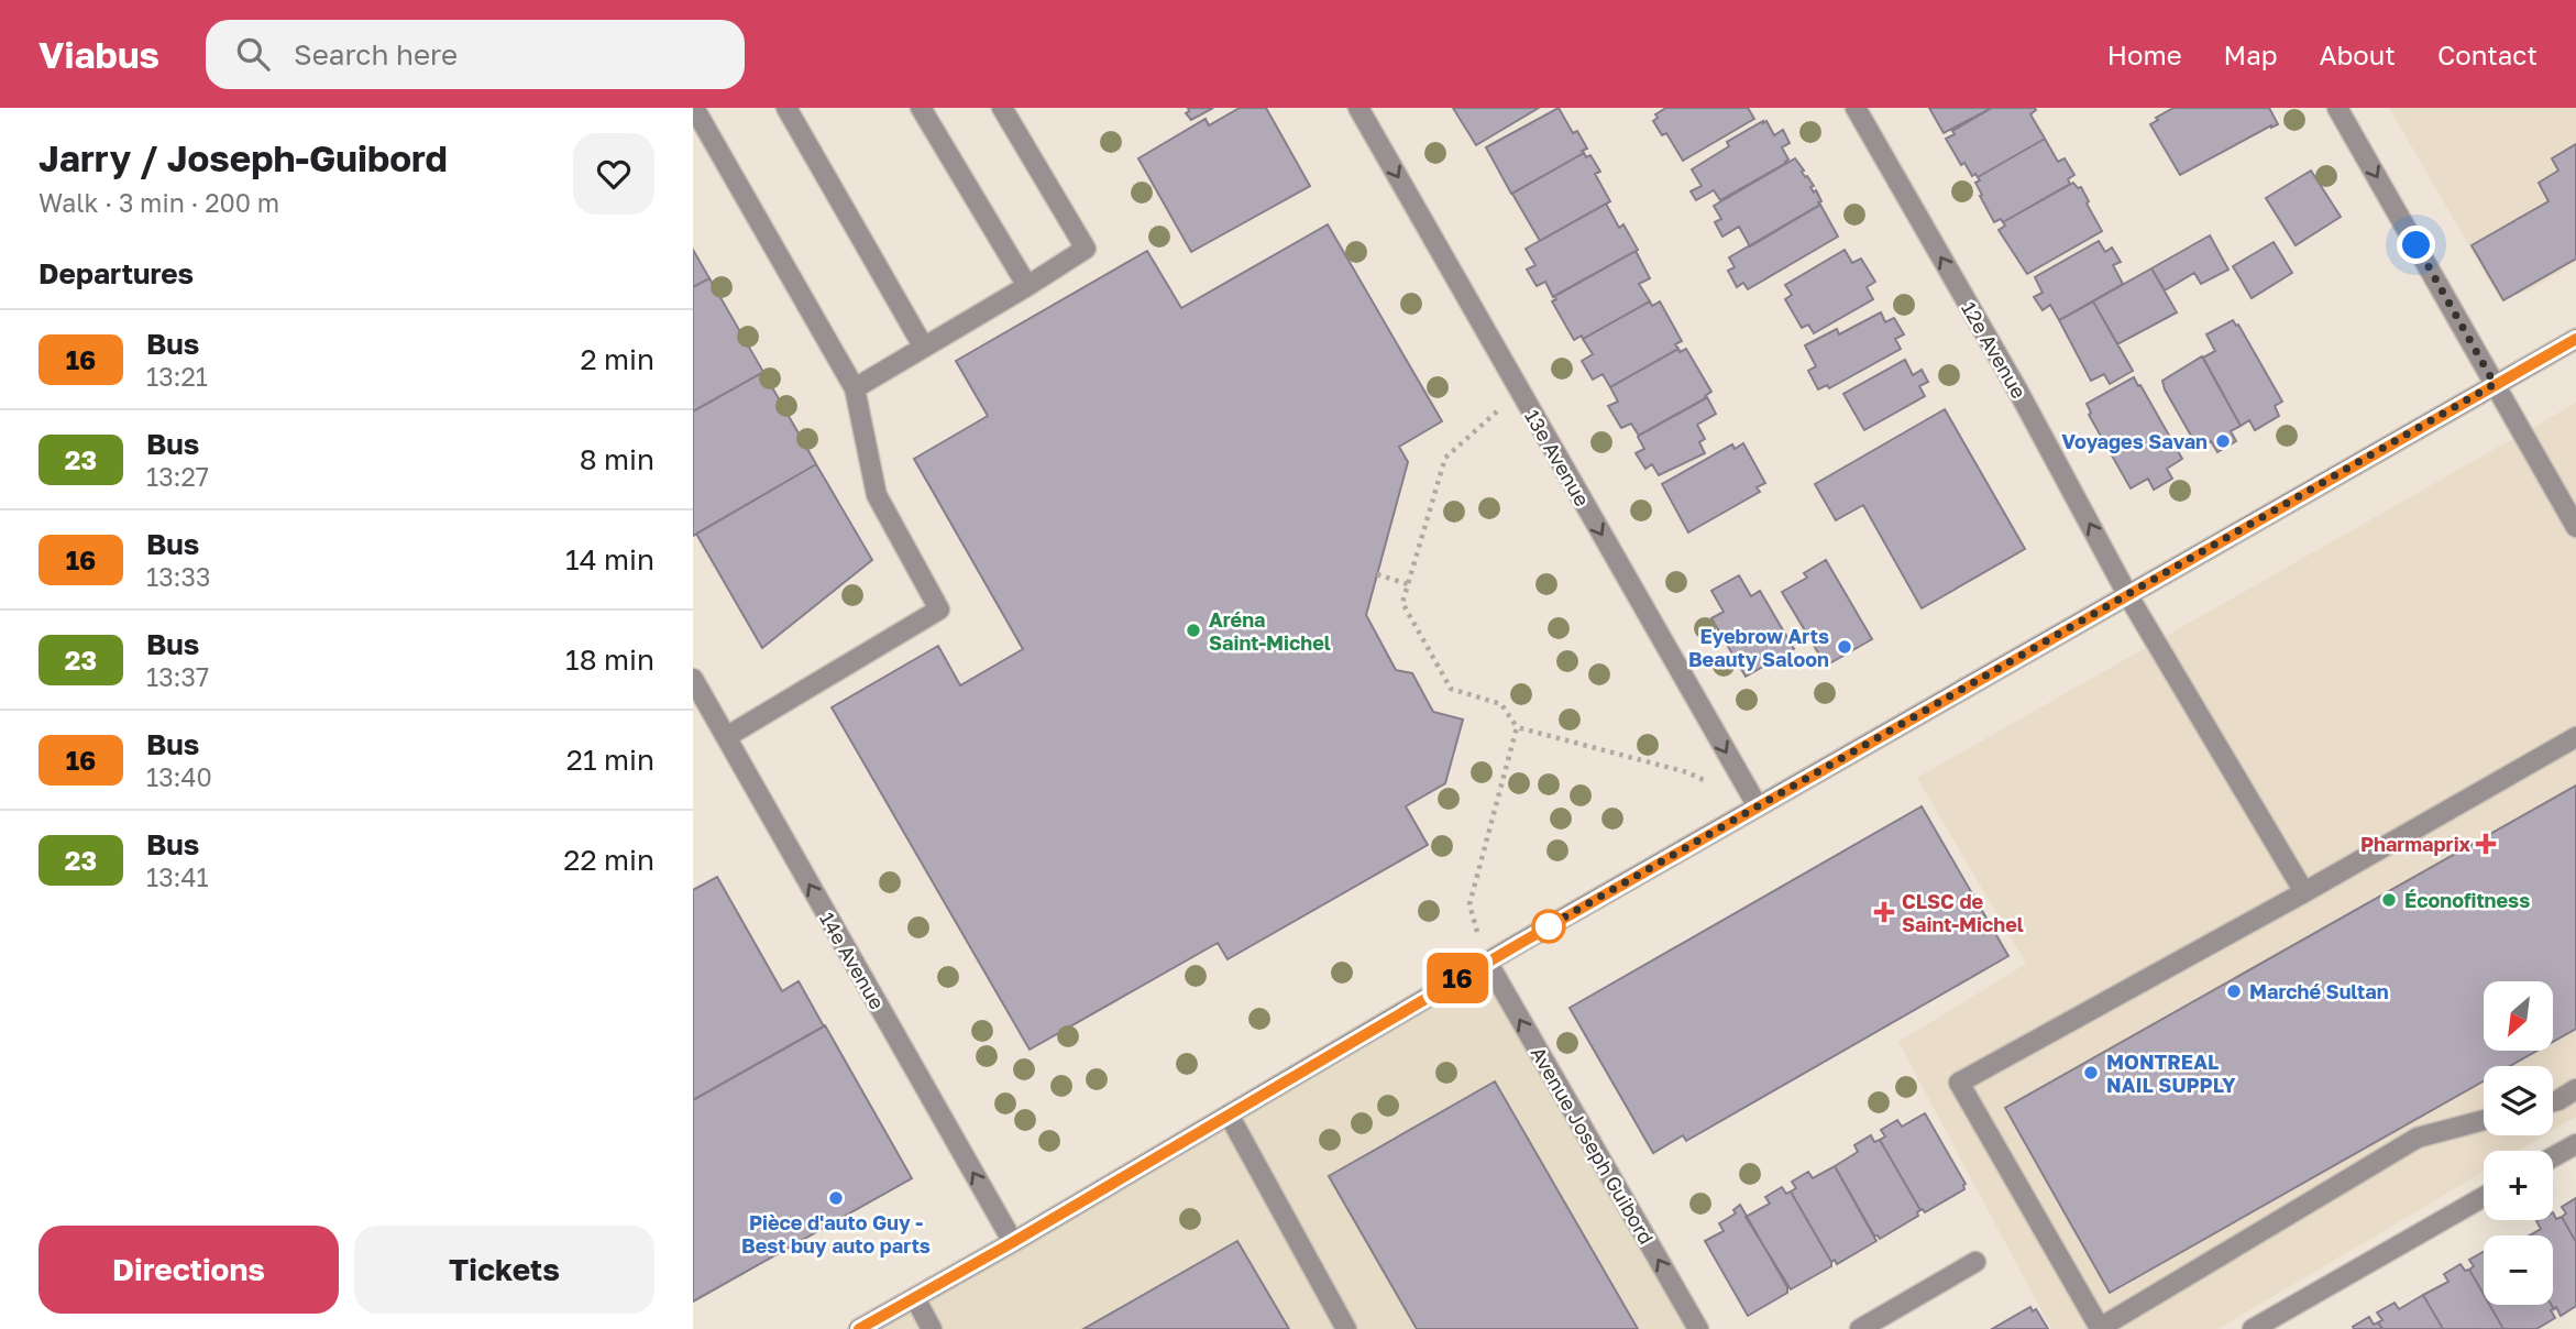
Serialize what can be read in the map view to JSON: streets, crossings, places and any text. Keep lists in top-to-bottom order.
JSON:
{
  "streets": {
    "street": [
      "12e Avenue",
      "13e Avenue",
      "14e Avenue",
      "Avenue Joseph Guibord"
    ]
  },
  "one_way": [
    "12e Avenue",
    "13e Avenue",
    "14e Avenue",
    "Avenue Joseph Guibord"
  ],
  "places": {
    "other": [
      "Voyages Savan",
      "Aréna Saint-Michel",
      "Eyebrow Arts Beauty Saloon",
      "Éconofitness",
      "Marché Sultan",
      "MONTREAL NAIL SUPPLY",
      "Pièce d'auto Guy - Best buy auto parts"
    ],
    "health": ["Pharmaprix", "CLSC de Saint-Michel"]
  },
  "lines": ["bus line 16"],
  "north": "bottom left",
  "page": {
    "header": "Viabus",
    "search": "Search here",
    "nav": [
      "Home",
      "Map",
      "About",
      "Contact"
    ],
    "heading": [
      ["Jarry / Joseph-Guibord", "Walk · 3 min · 200 m"],
      "Departures"
    ],
    "on_map": "16",
    "list": [
      {
        "mark": "16",
        "name": "Bus",
        "note": "13:21",
        "value": "2 min"
      },
      {
        "mark": "23",
        "name": "Bus",
        "note": "13:27",
        "value": "8 min"
      },
      {
        "mark": "16",
        "name": "Bus",
        "note": "13:33",
        "value": "14 min"
      },
      {
        "mark": "23",
        "name": "Bus",
        "note": "13:37",
        "value": "18 min"
      },
      {
        "mark": "16",
        "name": "Bus",
        "note": "13:40",
        "value": "21 min"
      },
      {
        "mark": "23",
        "name": "Bus",
        "note": "13:41",
        "value": "22 min"
      }
    ],
    "map_buttons": ["+", "−"],
    "buttons": ["Directions", "Tickets"]
  }
}
